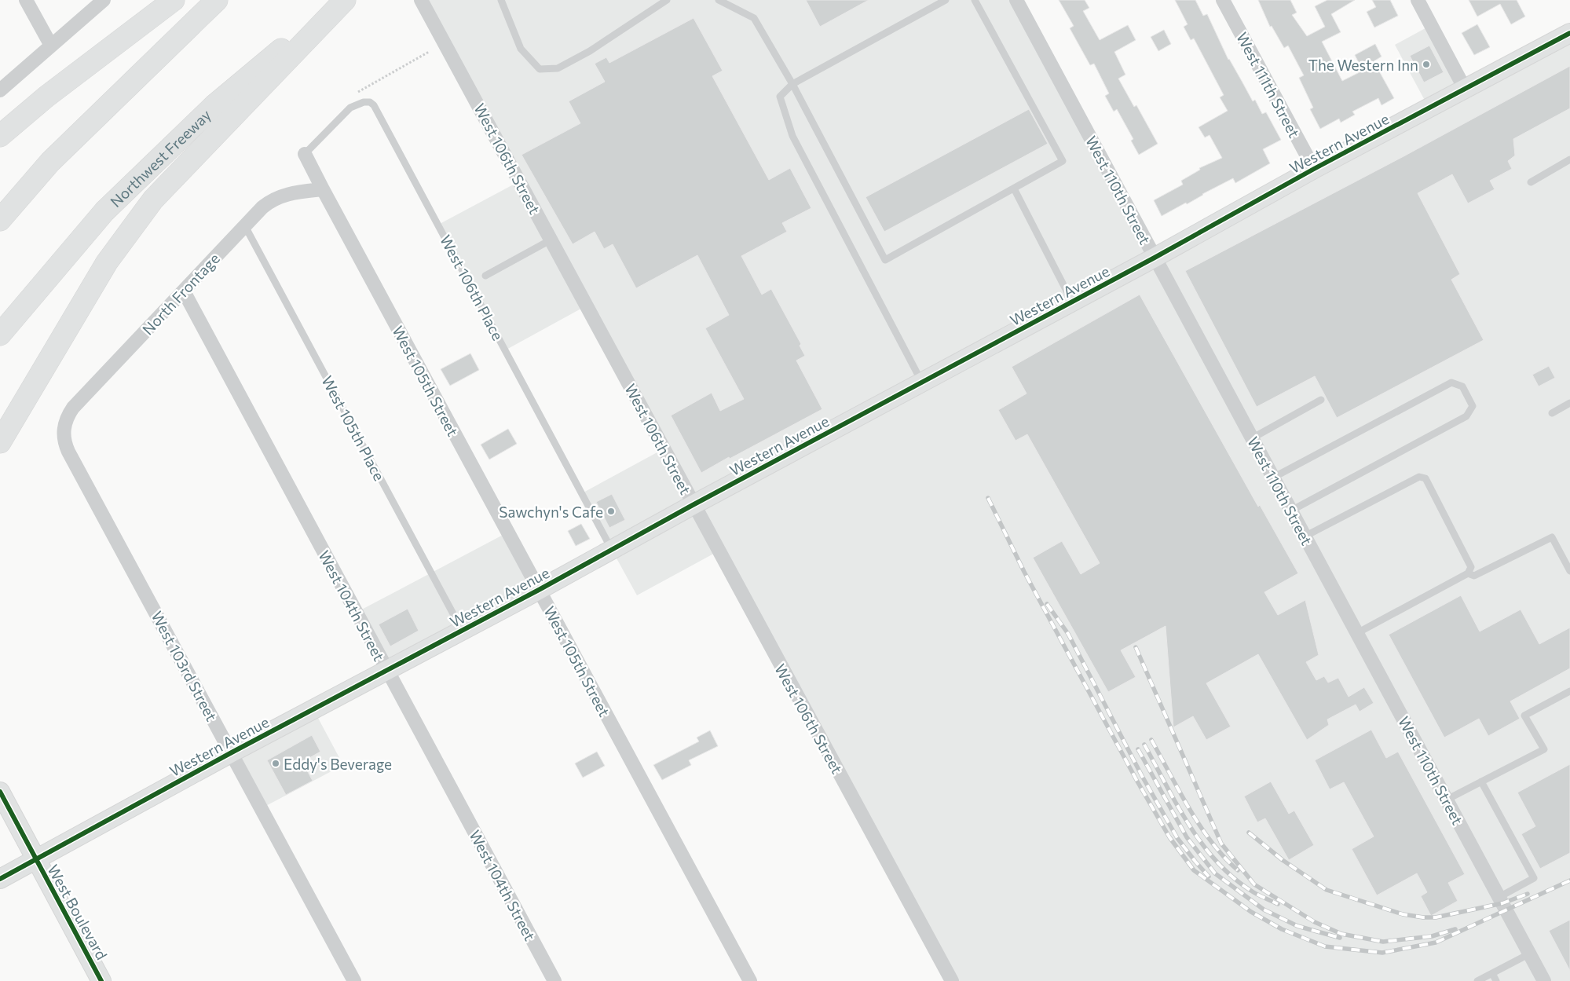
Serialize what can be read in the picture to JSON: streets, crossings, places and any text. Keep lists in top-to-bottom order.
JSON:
{
  "streets": {
    "highway": ["Northwest Freeway"],
    "street": [
      "West 111th Street",
      "Western Avenue",
      "West 106th Street",
      "West 110th Street",
      "North Frontage",
      "West 105th Street",
      "West 104th Street",
      "West 103rd Street",
      "West Boulevard"
    ],
    "lane": ["West 106th Place", "West 105th Place"]
  },
  "crossings": [
    ["West 111th Street", "Western Avenue"],
    ["Western Avenue", "West 106th Street"],
    ["Western Avenue", "West 110th Street"],
    ["Western Avenue", "West 106th Place"],
    ["Western Avenue", "West 105th Street"],
    ["Western Avenue", "West 105th Place"],
    ["Western Avenue", "West 104th Street"],
    ["Western Avenue", "West 103rd Street"],
    ["Western Avenue", "West Boulevard"],
    ["West 106th Place", "West 105th Street"],
    ["North Frontage", "West 105th Street"],
    ["North Frontage", "West 105th Place"],
    ["North Frontage", "West 104th Street"],
    ["North Frontage", "West 103rd Street"]
  ],
  "places": ["The Western Inn", "Sawchyn's Cafe", "Eddy's Beverage"]
}
